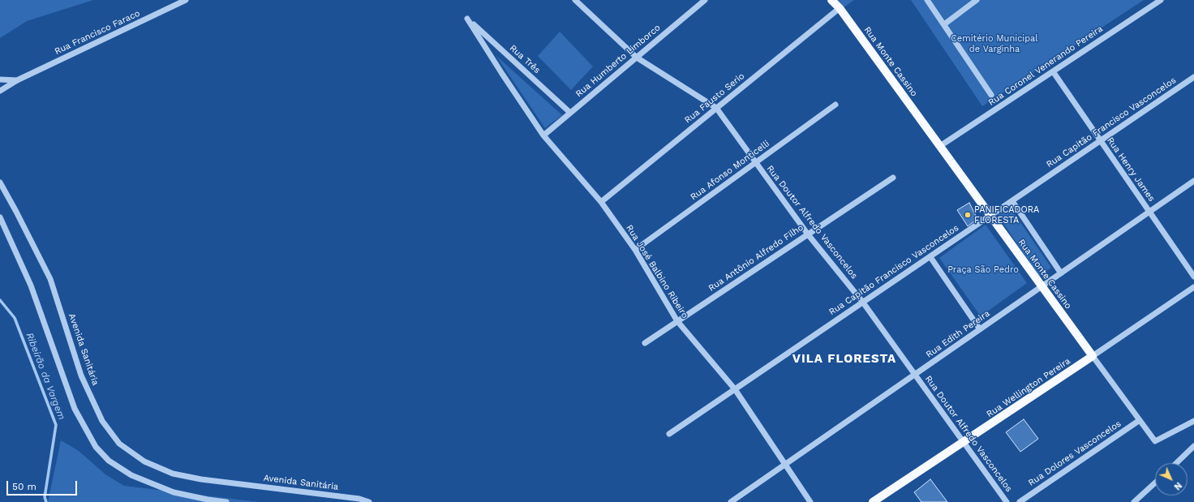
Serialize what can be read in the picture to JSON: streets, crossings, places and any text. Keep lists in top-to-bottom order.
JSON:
{
  "streets": {
    "main road": ["Rua Monte Cassino", "Rua Wellington Pereira"],
    "street": [
      "Rua Francisco Faraco",
      "Rua Três",
      "Rua Humberto Limborco",
      "Rua Coronel Venerando Pereira",
      "Rua Fausto Serio",
      "Rua Capitão Francisco Vasconcelos",
      "Rua Henry James",
      "Rua Afonso Monticelli",
      "Rua Doutor Alfredo Vasconcelos",
      "Rua Antônio Alfredo Filho",
      "Rua José Balbino Ribeiro",
      "Rua Edith Pereira",
      "Avenida Sanitária",
      "Rua Dolores Vasconcelos"
    ]
  },
  "crossings": [
    ["Rua Três", "Rua Humberto Limborco"],
    ["Rua Três", "Rua José Balbino Ribeiro"],
    ["Rua Humberto Limborco", "Rua Doutor Alfredo Vasconcelos"],
    ["Rua Humberto Limborco", "Rua José Balbino Ribeiro"],
    ["Rua Monte Cassino", "Rua Coronel Venerando Pereira"],
    ["Rua Monte Cassino", "Rua Fausto Serio"],
    ["Rua Monte Cassino", "Rua Capitão Francisco Vasconcelos"],
    ["Rua Monte Cassino", "Rua Edith Pereira"],
    ["Rua Monte Cassino", "Rua Wellington Pereira"],
    ["Rua Monte Cassino", "Rua Dolores Vasconcelos"],
    ["Rua Coronel Venerando Pereira", "Rua Henry James"],
    ["Rua Fausto Serio", "Rua Doutor Alfredo Vasconcelos"],
    ["Rua Fausto Serio", "Rua José Balbino Ribeiro"],
    ["Rua Capitão Francisco Vasconcelos", "Rua Henry James"],
    ["Rua Capitão Francisco Vasconcelos", "Rua Doutor Alfredo Vasconcelos"],
    ["Rua Capitão Francisco Vasconcelos", "Rua José Balbino Ribeiro"],
    ["Rua Henry James", "Rua Edith Pereira"],
    ["Rua Afonso Monticelli", "Rua Doutor Alfredo Vasconcelos"],
    ["Rua Afonso Monticelli", "Rua José Balbino Ribeiro"],
    ["Rua Doutor Alfredo Vasconcelos", "Rua Antônio Alfredo Filho"],
    ["Rua Doutor Alfredo Vasconcelos", "Rua Edith Pereira"],
    ["Rua Doutor Alfredo Vasconcelos", "Rua Wellington Pereira"],
    ["Rua Antônio Alfredo Filho", "Rua José Balbino Ribeiro"],
    ["Rua José Balbino Ribeiro", "Rua Edith Pereira"]
  ],
  "districts": ["VILA FLORESTA"],
  "water": ["Ribeirão da Vargem"],
  "parks": ["Cemitério Municipal de Varginha", "Praça São Pedro"],
  "places": ["PANIFICADORA FLORESTA"],
  "scale_bar": "50 m",
  "north": "bottom right"
}
